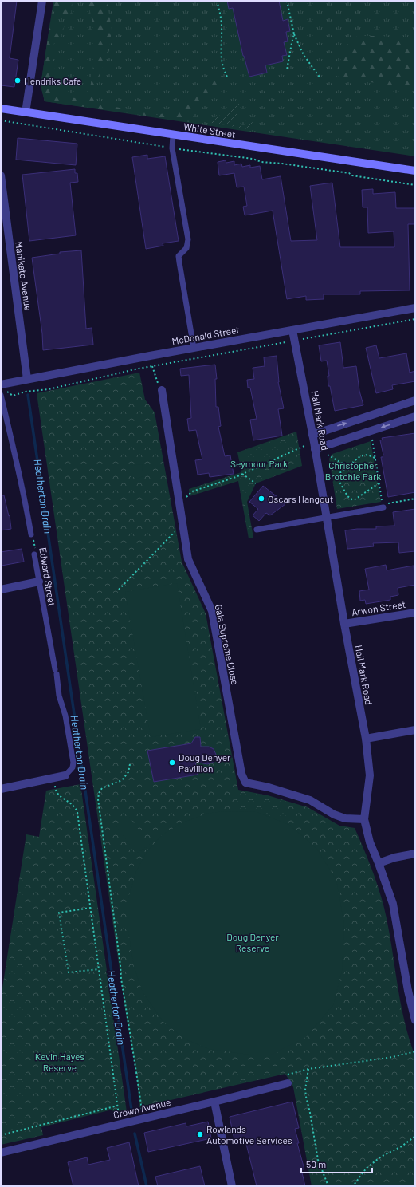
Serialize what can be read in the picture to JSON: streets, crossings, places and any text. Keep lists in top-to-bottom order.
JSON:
{
  "streets": {
    "main road": ["White Street"],
    "street": [
      "Manikato Avenue",
      "McDonald Street",
      "Hall Mark Road",
      "Arwon Street",
      "Gala Supreme Close",
      "Crown Avenue"
    ],
    "lane": ["Edward Street"]
  },
  "crossings": [
    ["Manikato Avenue", "McDonald Street"],
    ["McDonald Street", "Hall Mark Road"],
    ["Hall Mark Road", "Arwon Street"],
    ["Hall Mark Road", "Gala Supreme Close"]
  ],
  "water": ["Heatherton Drain"],
  "parks": [
    "Seymour Park",
    "Christopher Brotchie Park",
    "Doug Denyer Reserve",
    "Kevin Hayes Reserve"
  ],
  "places": [
    "Hendriks Cafe",
    "Oscars Hangout",
    "Doug Denyer Pavillion",
    "Rowlands Automotive Services"
  ],
  "scale_bar": "50 m"
}
